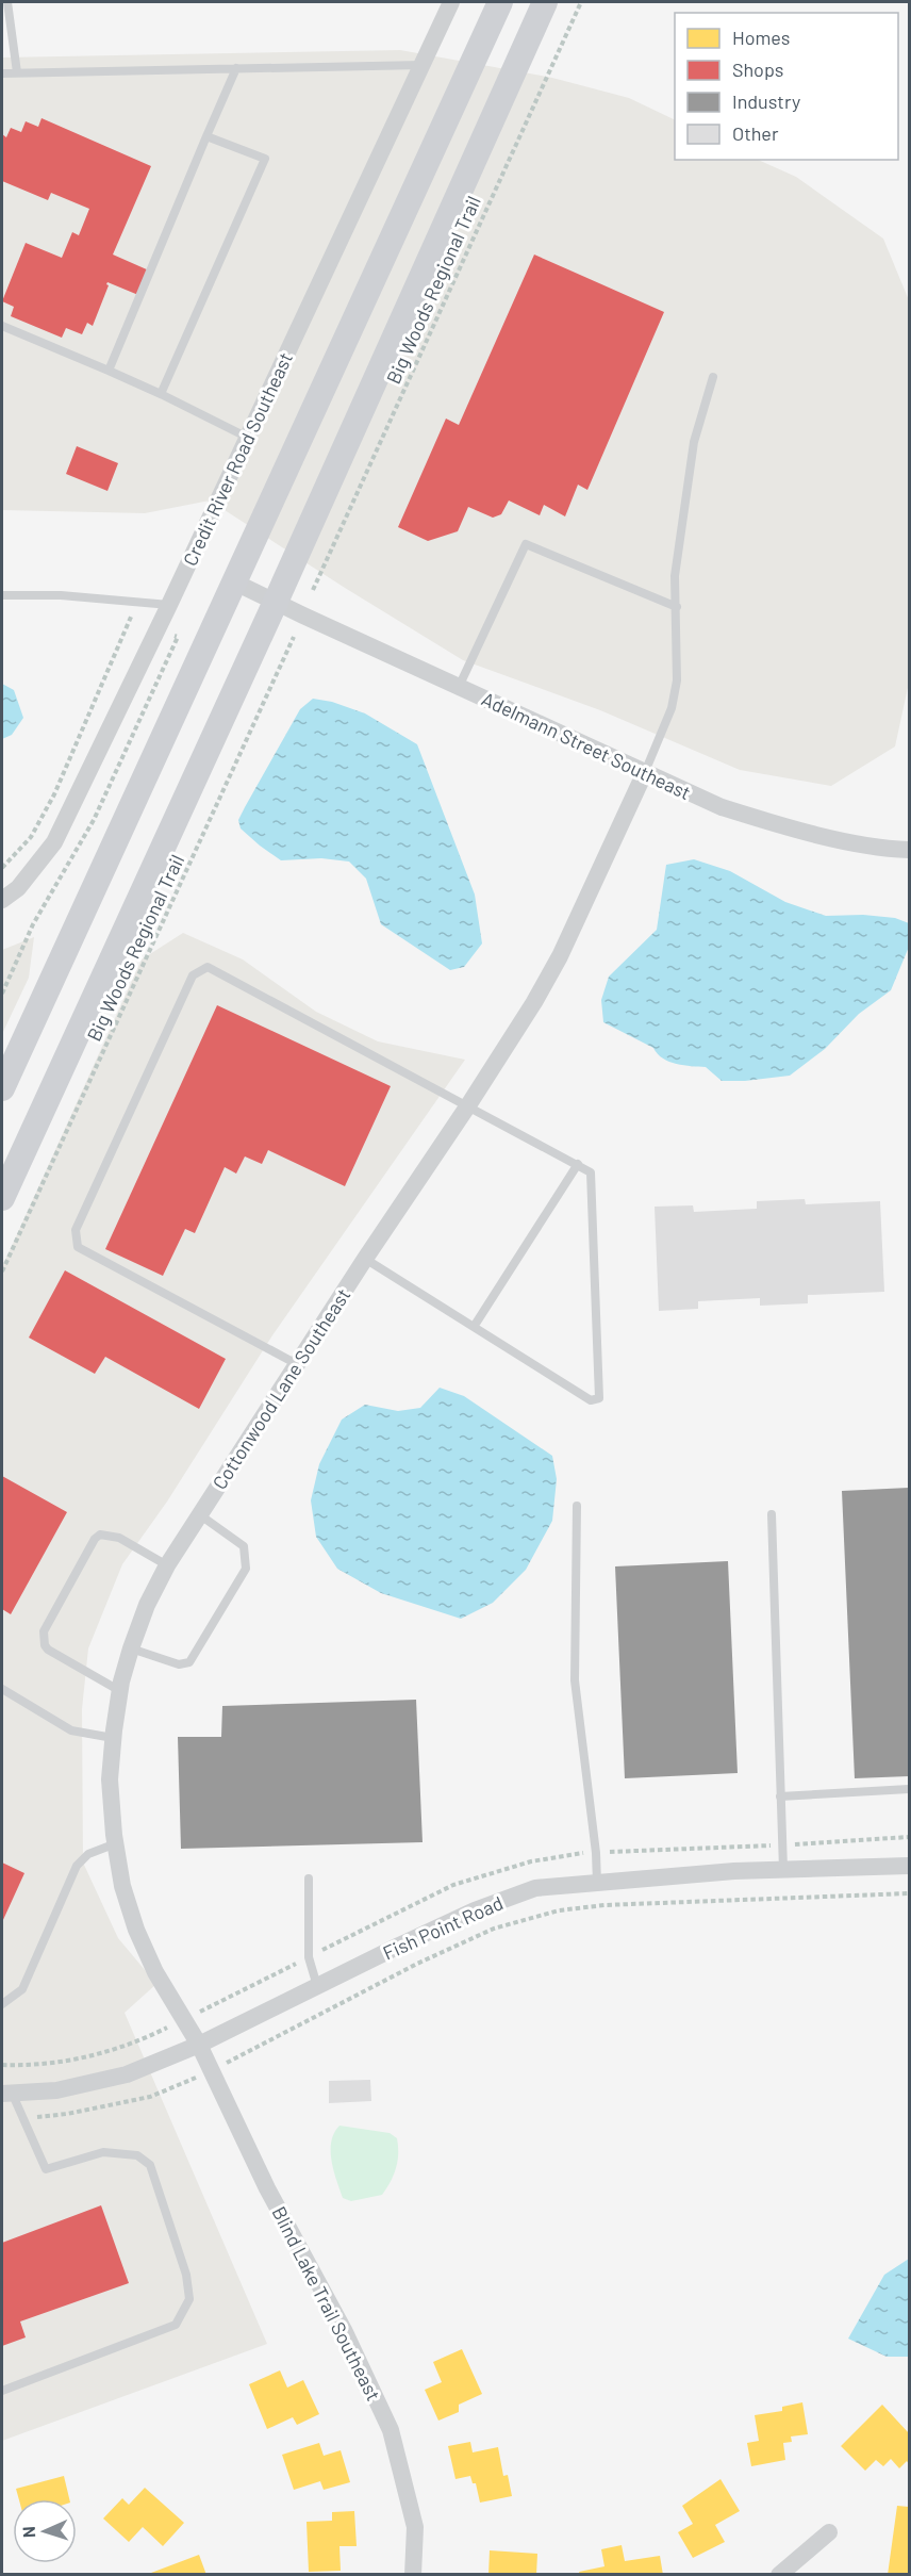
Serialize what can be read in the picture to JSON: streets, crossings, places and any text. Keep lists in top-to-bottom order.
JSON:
{
  "streets": {
    "street": [
      "Credit River Road Southeast",
      "Adelmann Street Southeast",
      "Cottonwood Lane Southeast",
      "Fish Point Road",
      "Blind Lake Trail Southeast"
    ],
    "path": ["Big Woods Regional Trail"]
  },
  "crossings": [
    ["Adelmann Street Southeast", "Cottonwood Lane Southeast"],
    ["Cottonwood Lane Southeast", "Fish Point Road"],
    ["Cottonwood Lane Southeast", "Blind Lake Trail Southeast"],
    ["Fish Point Road", "Blind Lake Trail Southeast"]
  ],
  "legend": [
    "Homes",
    "Shops",
    "Industry",
    "Other"
  ],
  "north": "left"
}
